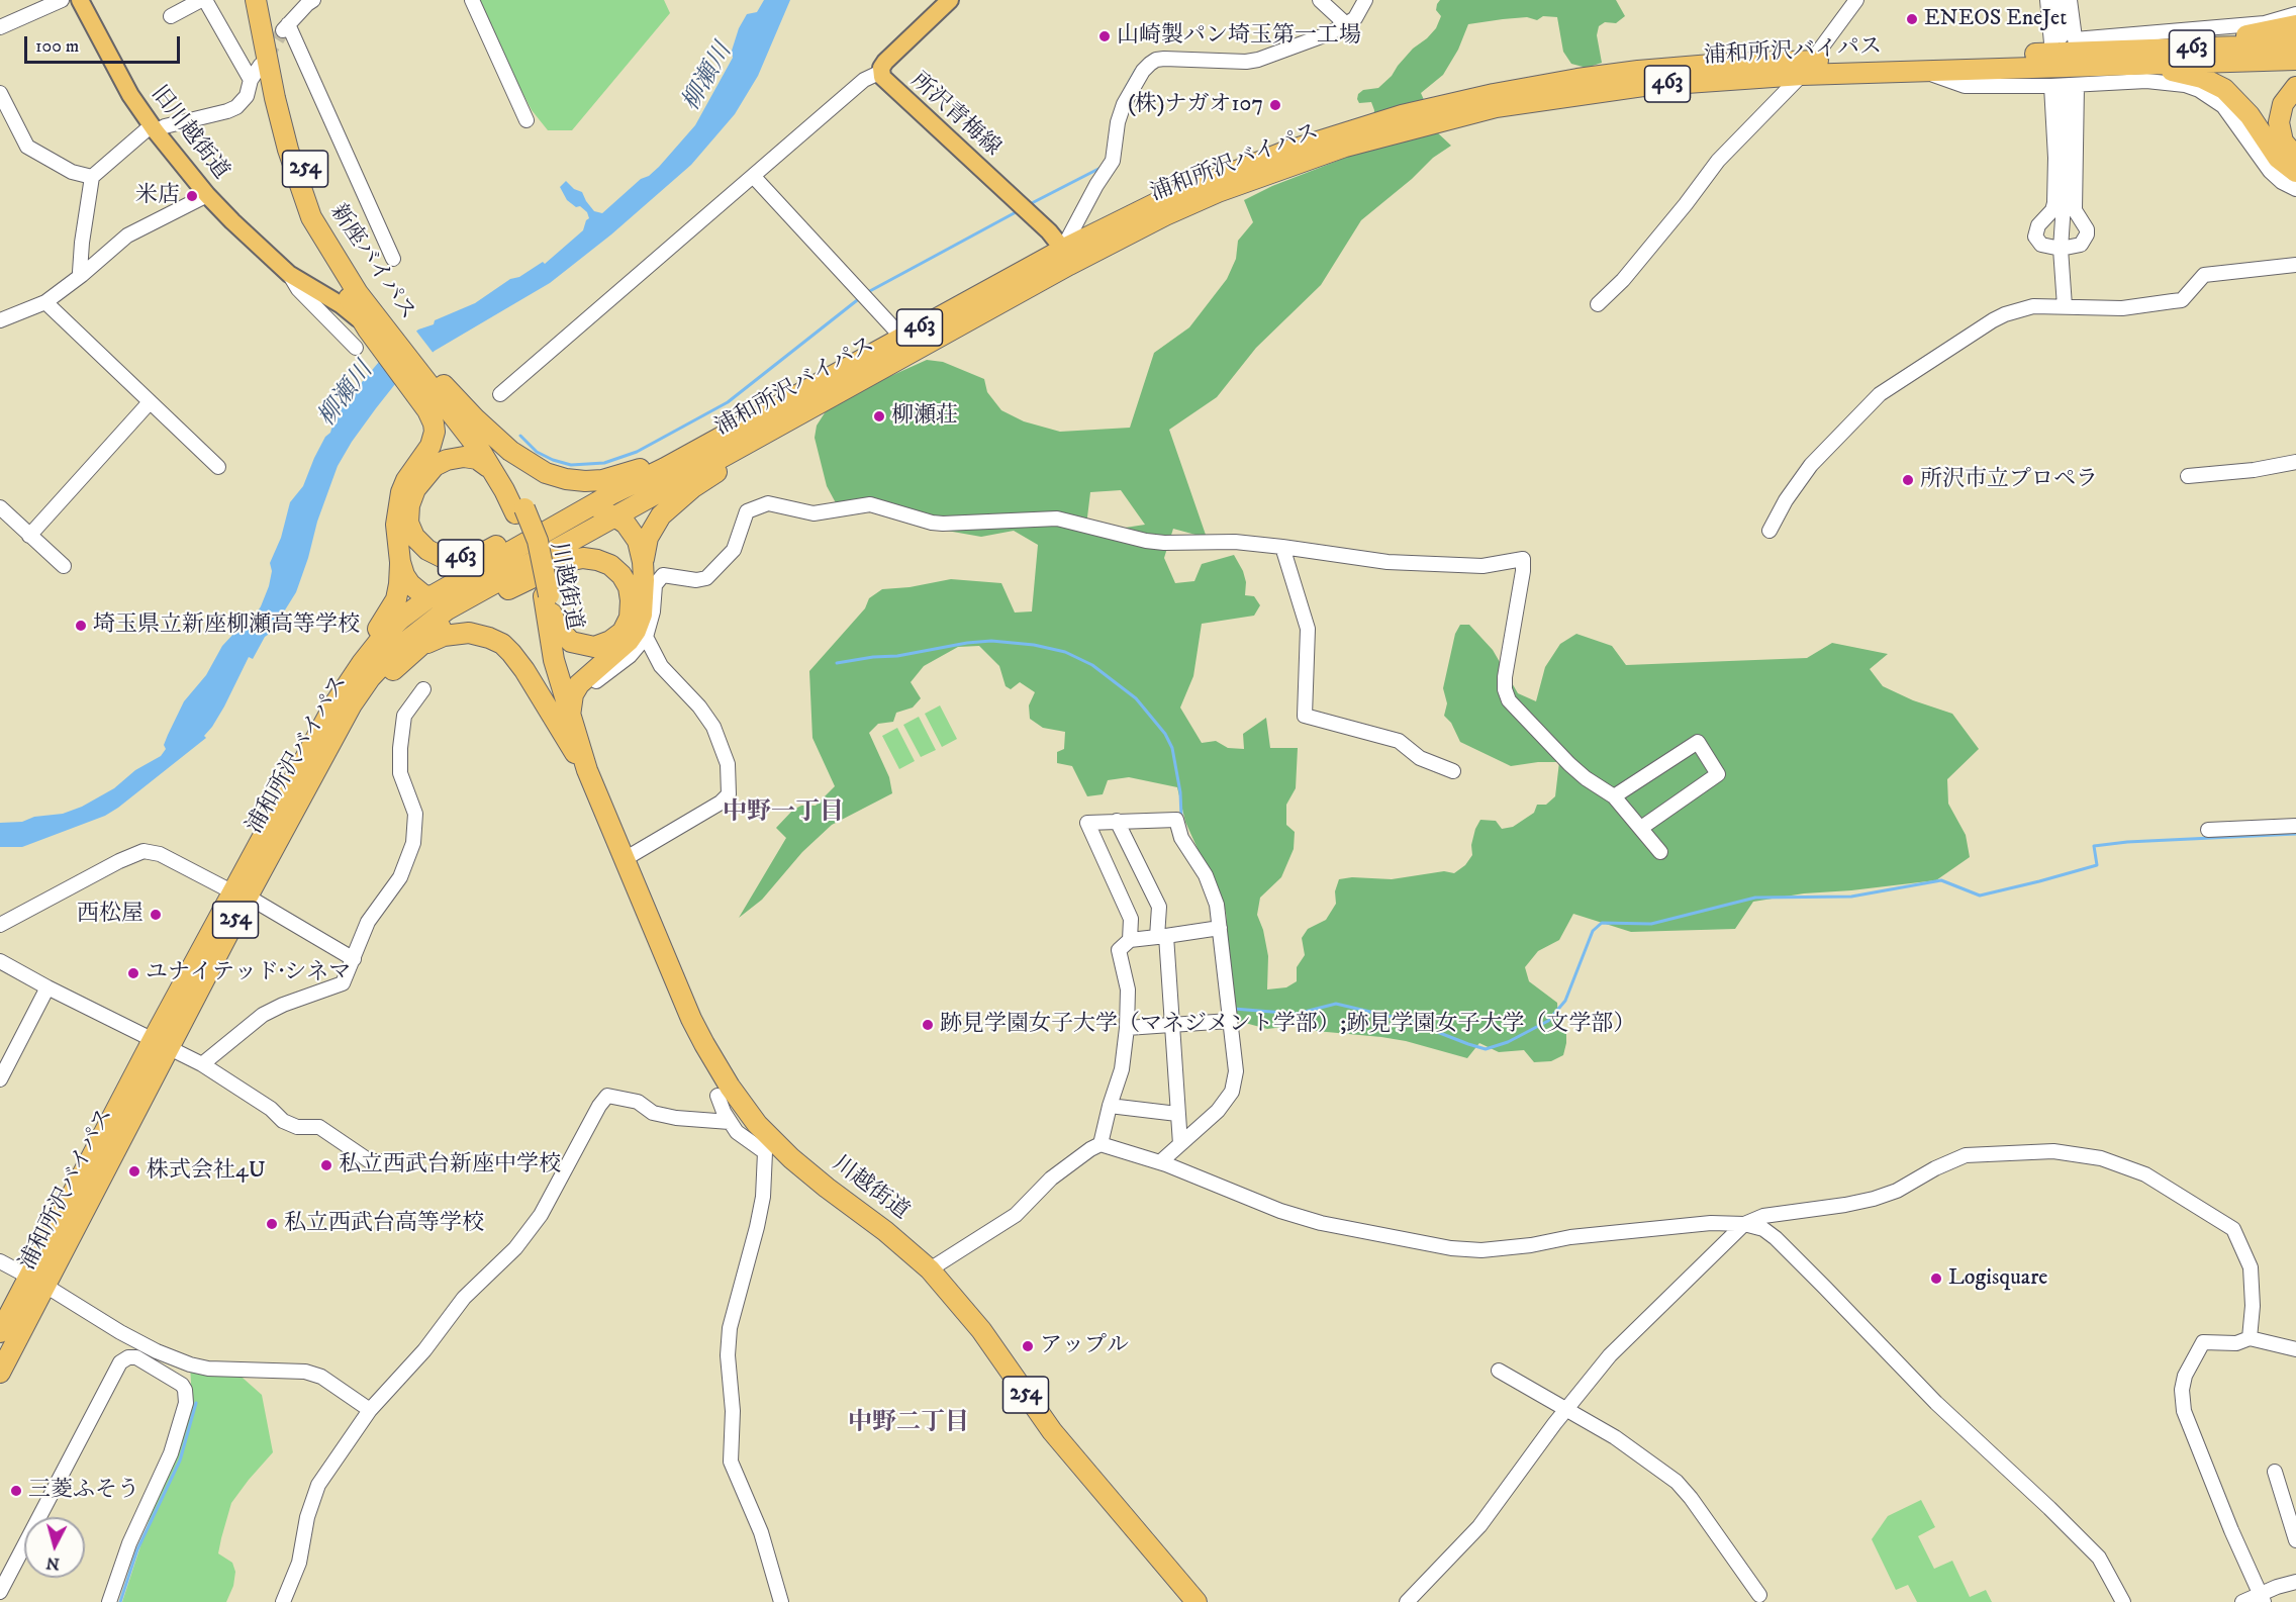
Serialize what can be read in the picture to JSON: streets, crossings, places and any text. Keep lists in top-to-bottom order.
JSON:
{
  "streets": {
    "highway": [
      "463",
      "浦和所沢バイパス",
      "254",
      "新座バイパス",
      "川越街道"
    ],
    "main road": ["所沢青梅線", "旧川越街道"]
  },
  "crossings": [
    ["浦和所沢バイパス", "所沢青梅線"],
    ["浦和所沢バイパス", "254"],
    ["旧川越街道", "新座バイパス"],
    ["新座バイパス", "川越街道"]
  ],
  "districts": ["中野一丁目", "中野二丁目"],
  "water": ["柳瀬川"],
  "places": [
    "ENEOS EneJet",
    "山崎製パン埼玉第一工場",
    "(株)ナガオ107",
    "米店",
    "柳瀬荘",
    "所沢市立プロペラ",
    "埼玉県立新座柳瀬高等学校",
    "西松屋",
    "ユナイテッド·シネマ",
    "跡見学園女子大学（マネジメント学部）;跡見学園女子大学（文学部）",
    "私立西武台新座中学校",
    "株式会社4U",
    "私立西武台高等学校",
    "Logisquare",
    "アップル",
    "三菱ふそう"
  ],
  "scale_bar": "100 m",
  "north": "bottom"
}
